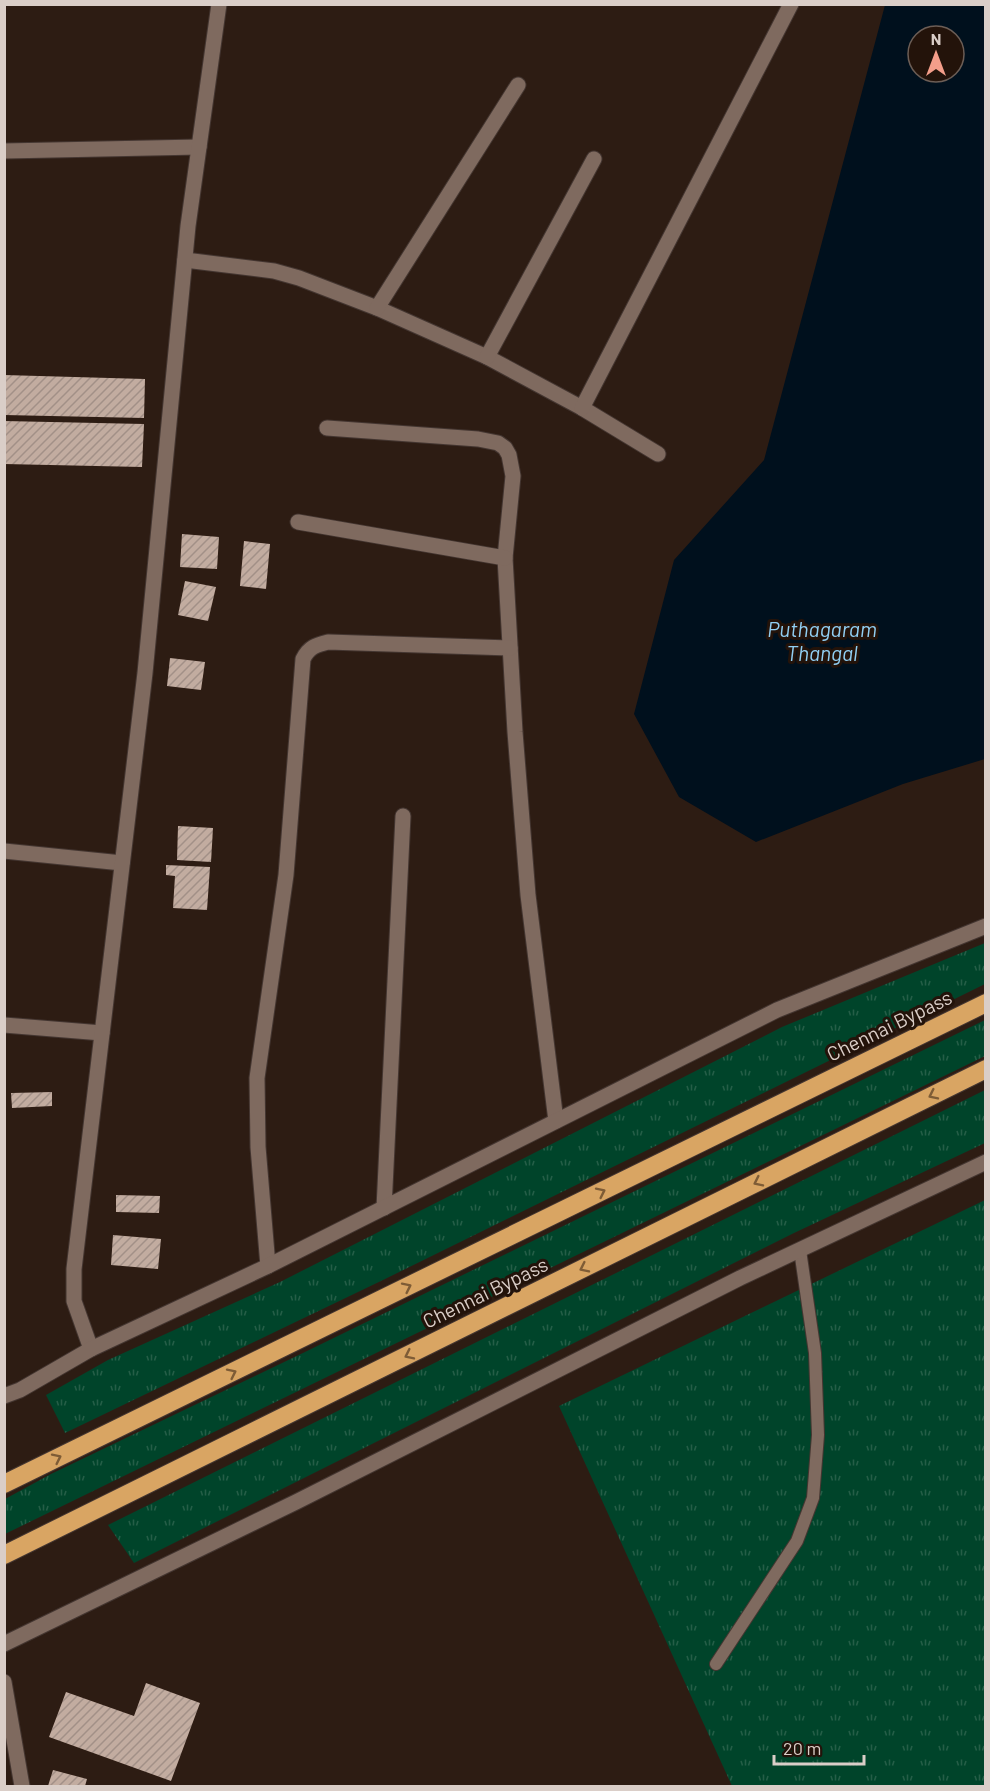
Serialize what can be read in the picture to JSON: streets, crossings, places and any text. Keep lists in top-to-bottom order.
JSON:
{
  "streets": {
    "highway": ["Chennai Bypass"]
  },
  "water": ["Puthagaram Thangal"],
  "scale_bar": "20 m",
  "north": "top"
}
